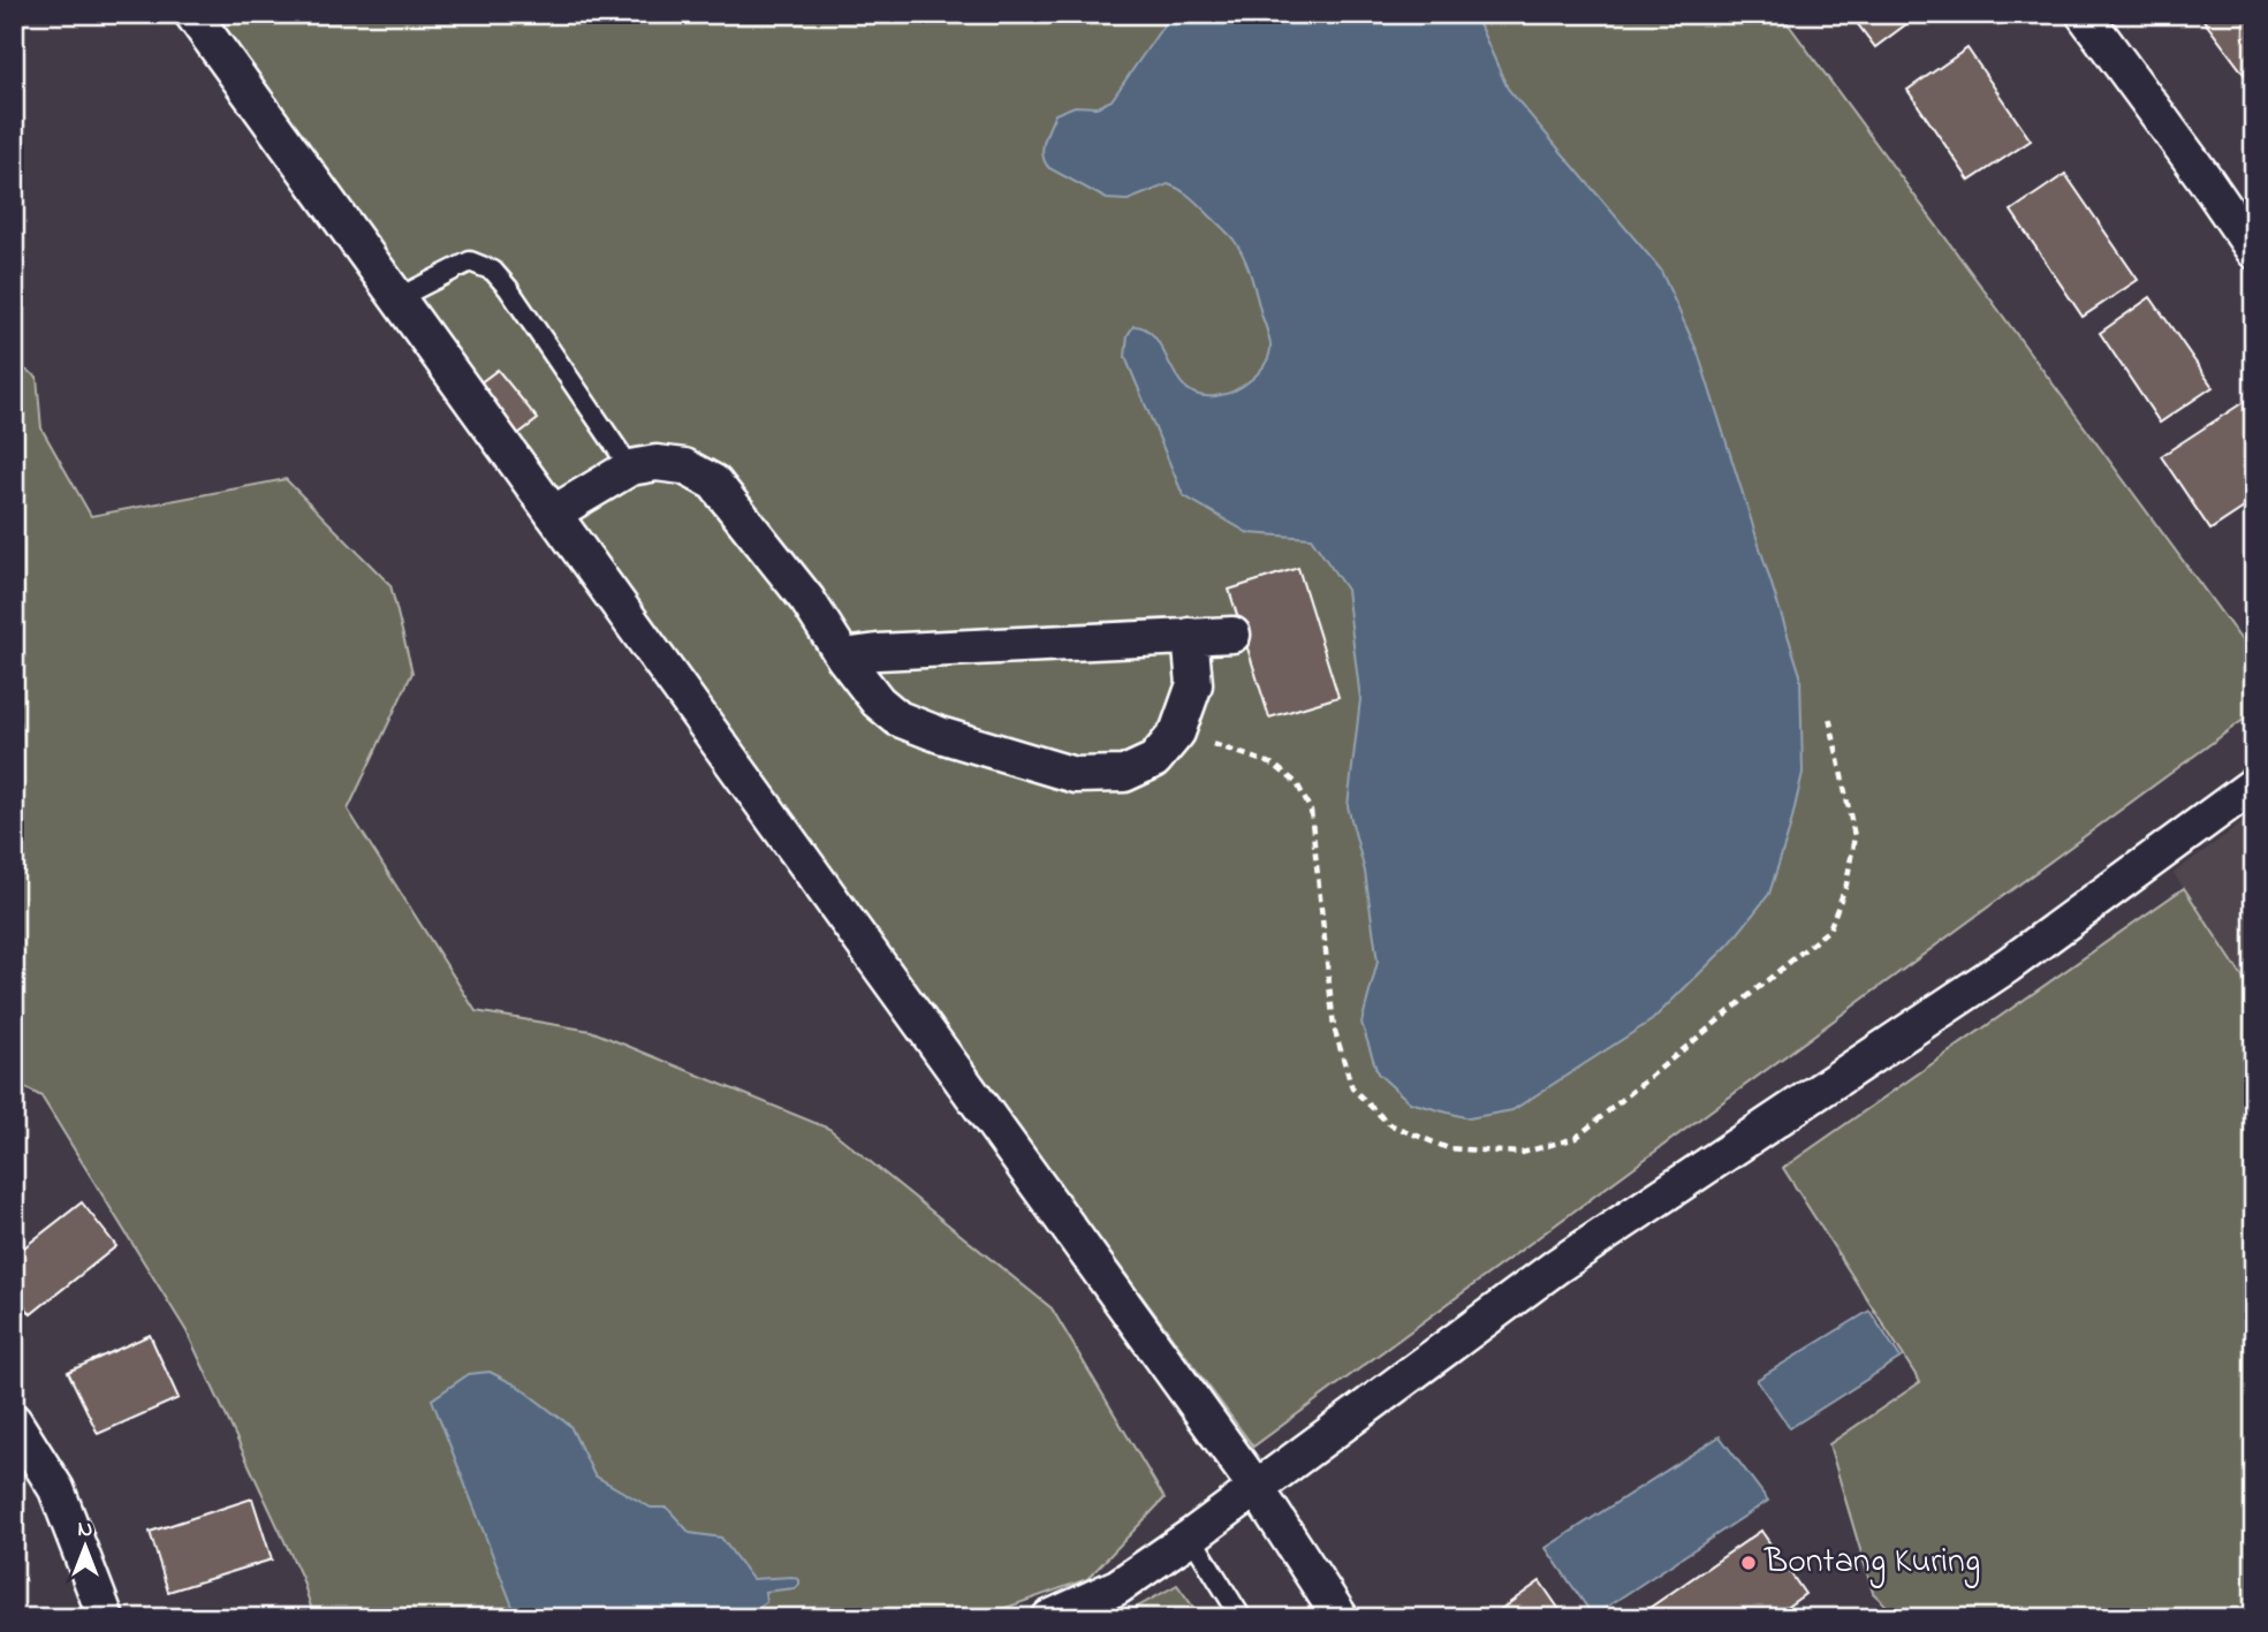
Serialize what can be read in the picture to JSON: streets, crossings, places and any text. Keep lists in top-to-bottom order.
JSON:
{
  "places": ["Bontang Kuring"],
  "north": "top"
}
